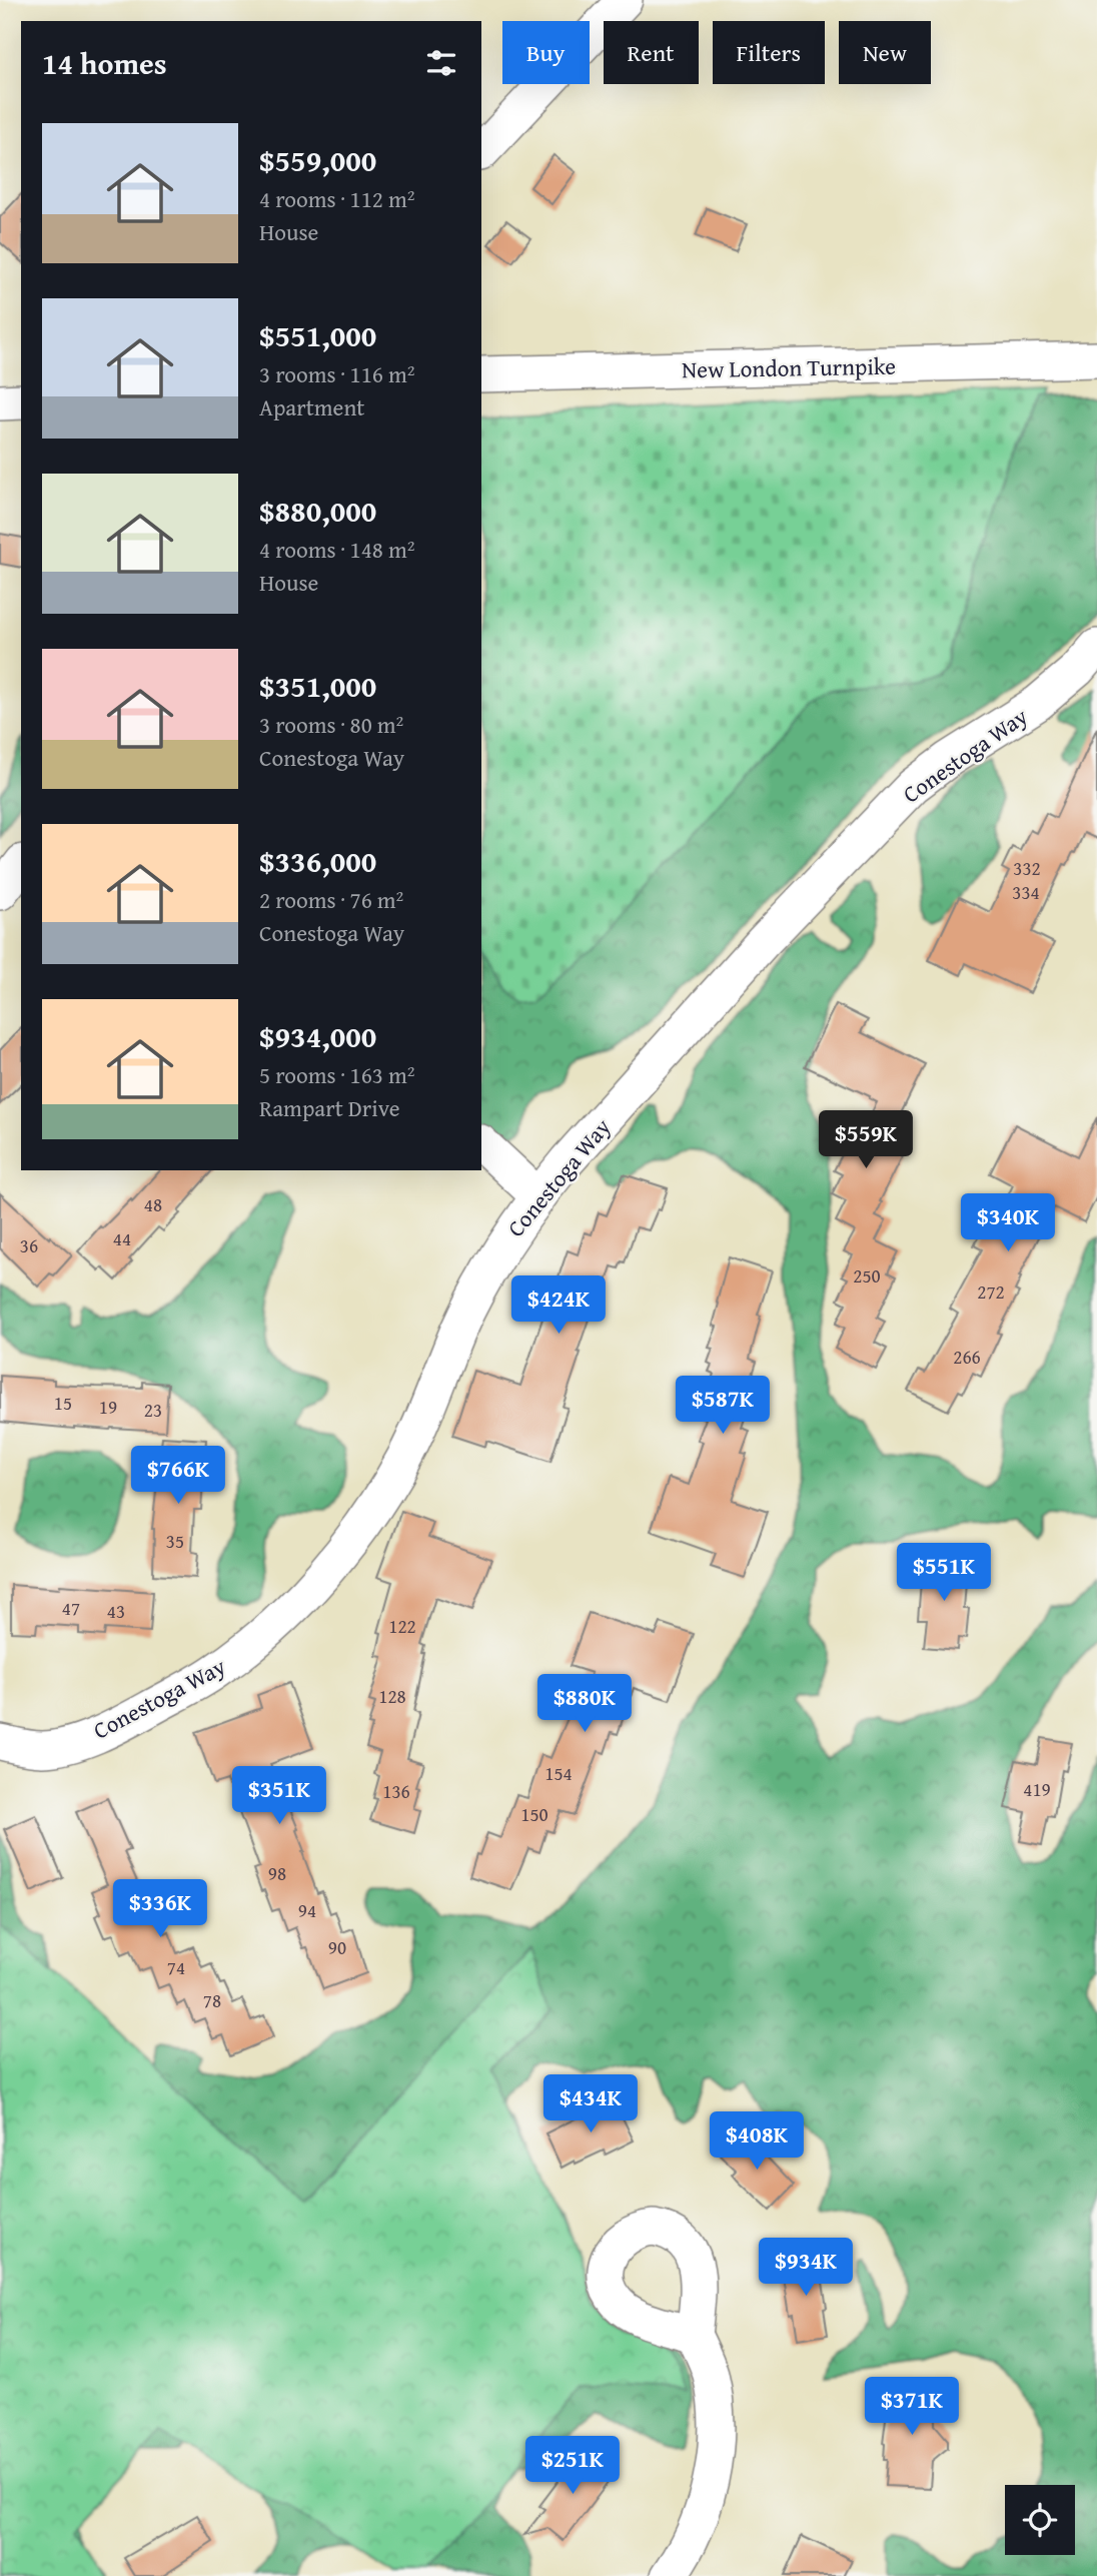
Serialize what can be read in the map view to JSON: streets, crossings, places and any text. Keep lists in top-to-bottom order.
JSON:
{
  "streets": {
    "street": ["New London Turnpike", "Conestoga Way"]
  },
  "house_numbers": [
    "332",
    "334",
    "48",
    "44",
    "36",
    "250",
    "272",
    "266",
    "15",
    "19",
    "23",
    "35",
    "47",
    "43",
    "122",
    "128",
    "154",
    "419",
    "136",
    "150",
    "98",
    "94",
    "90",
    "74",
    "78"
  ],
  "page": {
    "chip": [
      "Buy",
      "Rent",
      "Filters",
      "New"
    ],
    "heading": "14 homes",
    "list": [
      {
        "name": "$559,000",
        "note": "4 rooms · 112 m² · House"
      },
      {
        "name": "$551,000",
        "note": "3 rooms · 116 m² · Apartment"
      },
      {
        "name": "$880,000",
        "note": "4 rooms · 148 m² · House"
      },
      {
        "name": "$351,000",
        "note": "3 rooms · 80 m² · Conestoga Way"
      },
      {
        "name": "$336,000",
        "note": "2 rooms · 76 m² · Conestoga Way"
      },
      {
        "name": "$934,000",
        "note": "5 rooms · 163 m² · Rampart Drive"
      }
    ],
    "price": [
      "$559K",
      "$340K",
      "$424K",
      "$587K",
      "$766K",
      "$551K",
      "$880K",
      "$351K",
      "$336K",
      "$434K",
      "$408K",
      "$934K",
      "$371K",
      "$251K"
    ]
  }
}
